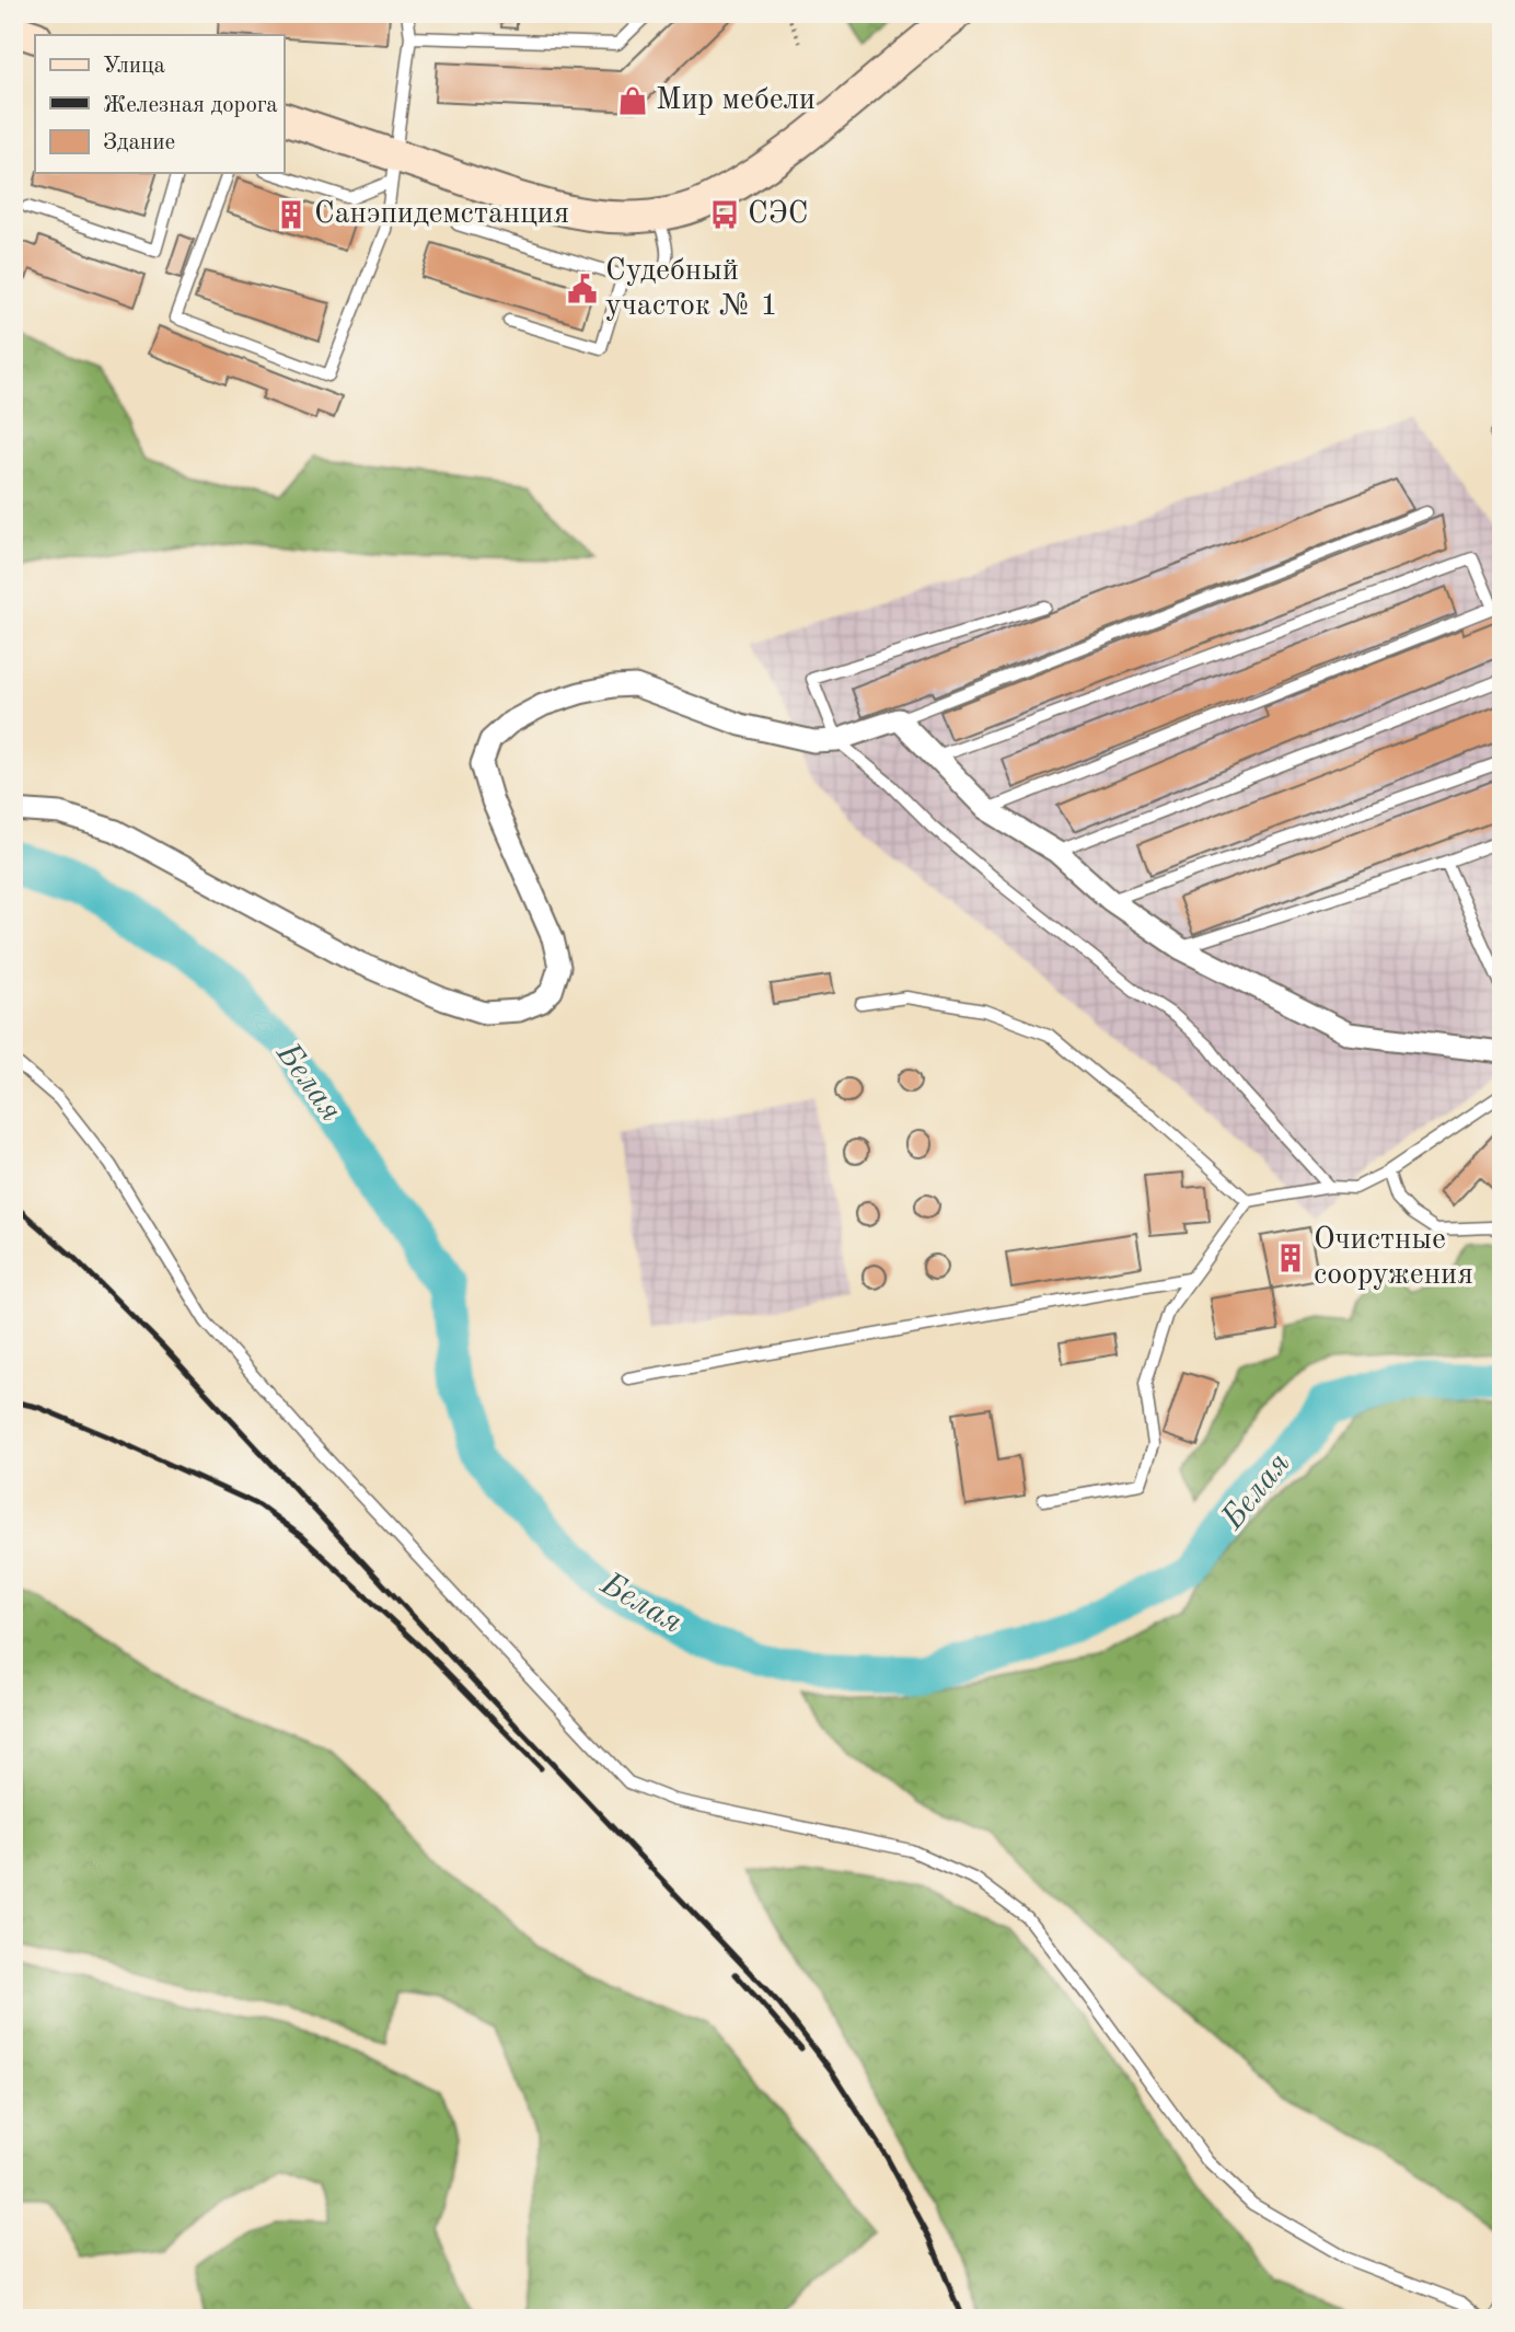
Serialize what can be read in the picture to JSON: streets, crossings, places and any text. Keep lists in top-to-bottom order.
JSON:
{
  "water": ["Белая"],
  "places": {
    "shop": ["Мир мебели"],
    "building": ["Санэпидемстанция", "Очистные сооружения"],
    "bus stop": ["СЭС"],
    "public building": ["Судебный участок № 1"]
  },
  "legend": ["Улица", "Железная дорога", "Здание"]
}
